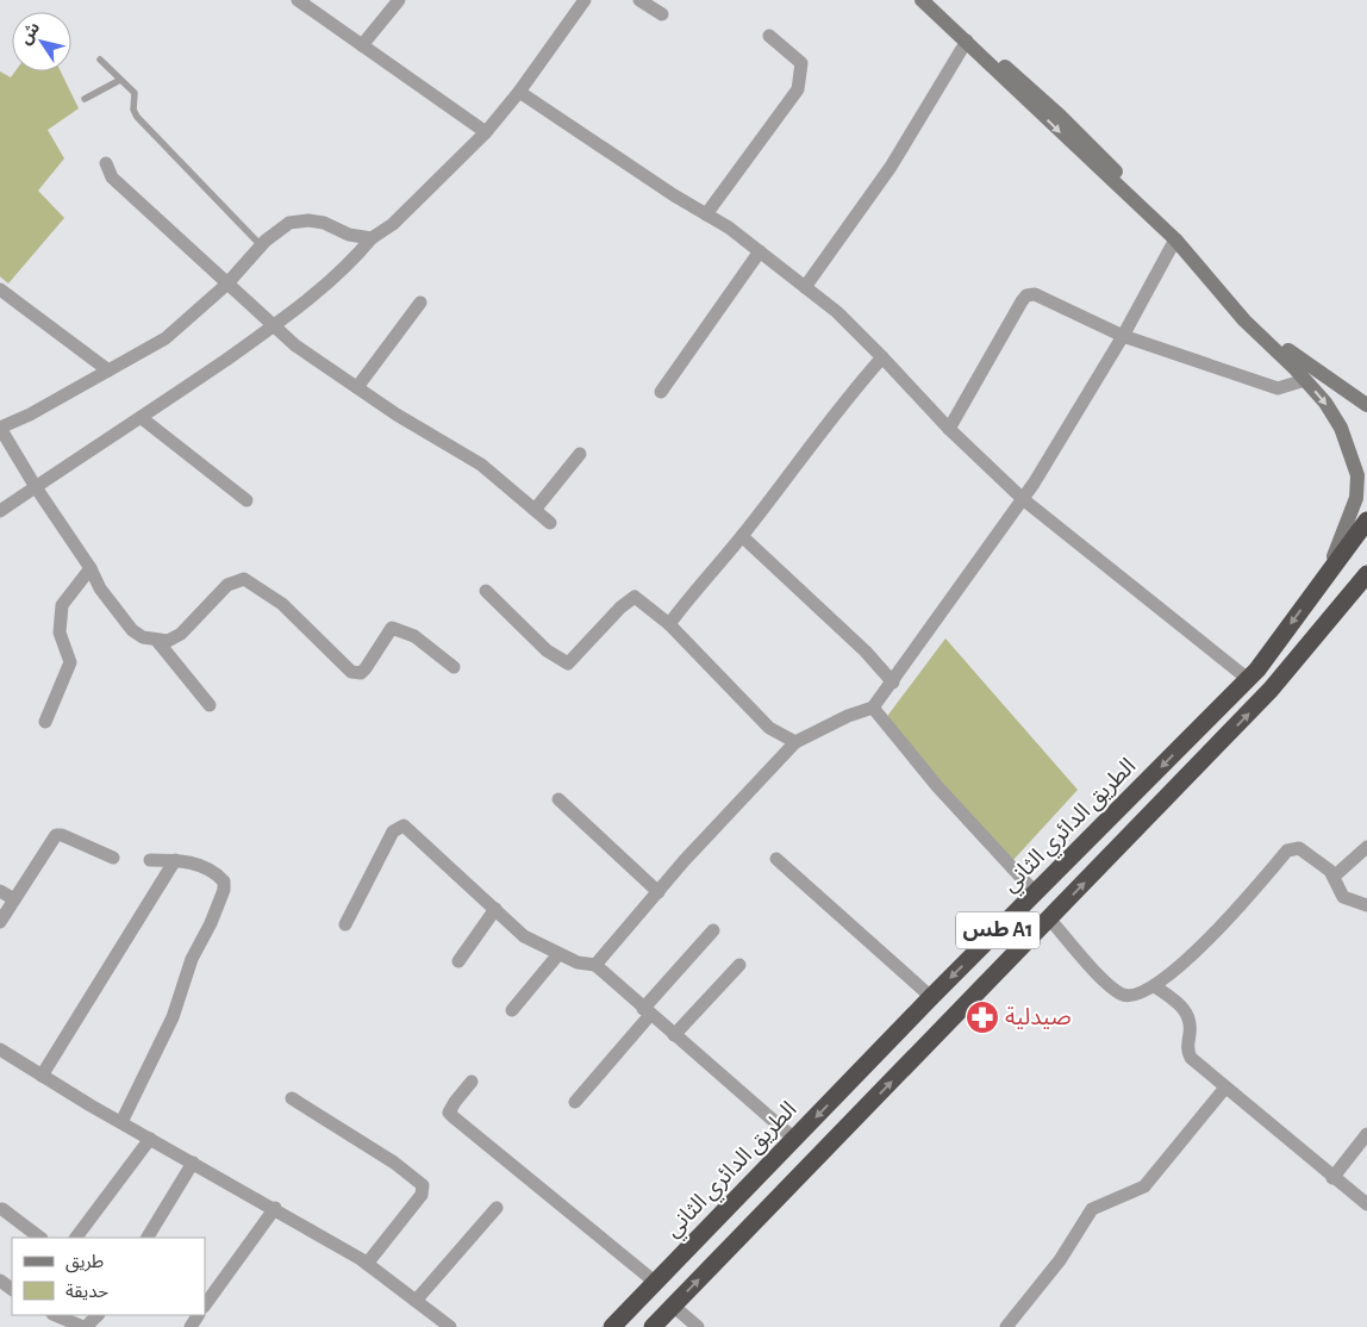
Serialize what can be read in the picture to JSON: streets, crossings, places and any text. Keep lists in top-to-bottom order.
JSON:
{
  "streets": {
    "highway": ["الطريق الدائري الثاني", "طس A1"]
  },
  "places": {
    "pharmacy": ["صيدلية"]
  },
  "legend": ["طريق", "حديقة"],
  "north": "top left"
}
